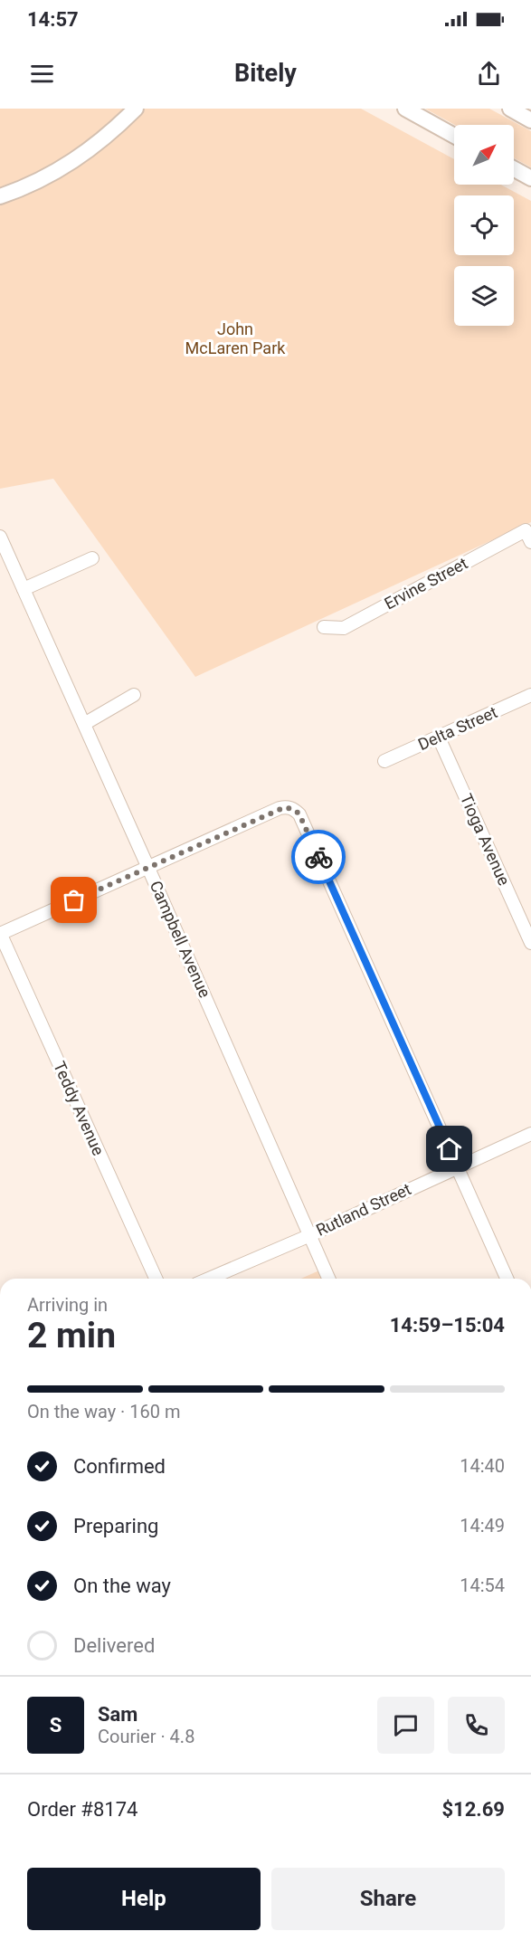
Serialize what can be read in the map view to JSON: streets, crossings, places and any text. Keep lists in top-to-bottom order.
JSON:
{
  "streets": {
    "street": [
      "Ervine Street",
      "Delta Street",
      "Tioga Avenue",
      "Campbell Avenue",
      "Teddy Avenue",
      "Rutland Street"
    ]
  },
  "crossings": [
    ["Delta Street", "Tioga Avenue"],
    ["Campbell Avenue", "Rutland Street"]
  ],
  "parks": ["John McLaren Park"],
  "north": "top right",
  "page": {
    "status": "14:57",
    "header": "Bitely",
    "heading": ["2 min", "Arriving in", "14:59–15:04"],
    "panel": [
      "Sam",
      "Courier · 4.8",
      "Order #8174",
      "$12.69"
    ],
    "bar": "On the way · 160 m",
    "list": [
      ["Confirmed", "14:40"],
      ["Preparing", "14:49"],
      ["On the way", "14:54"],
      "Delivered"
    ],
    "round": "S",
    "buttons": ["Help", "Share"]
  }
}
